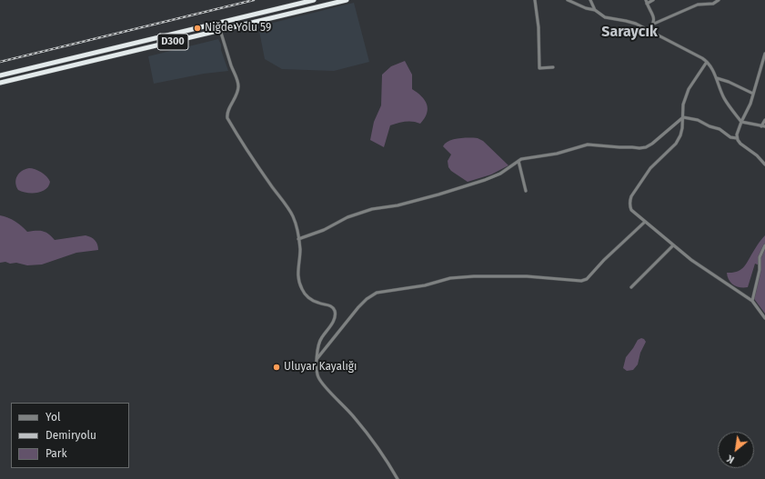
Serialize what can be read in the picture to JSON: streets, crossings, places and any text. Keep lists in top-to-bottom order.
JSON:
{
  "streets": {
    "highway": ["D300"]
  },
  "districts": ["Saraycık"],
  "places": ["Niğde Yolu 59", "Uluyar Kayalığı"],
  "legend": ["Yol", "Demiryolu", "Park"],
  "north": "bottom left"
}
